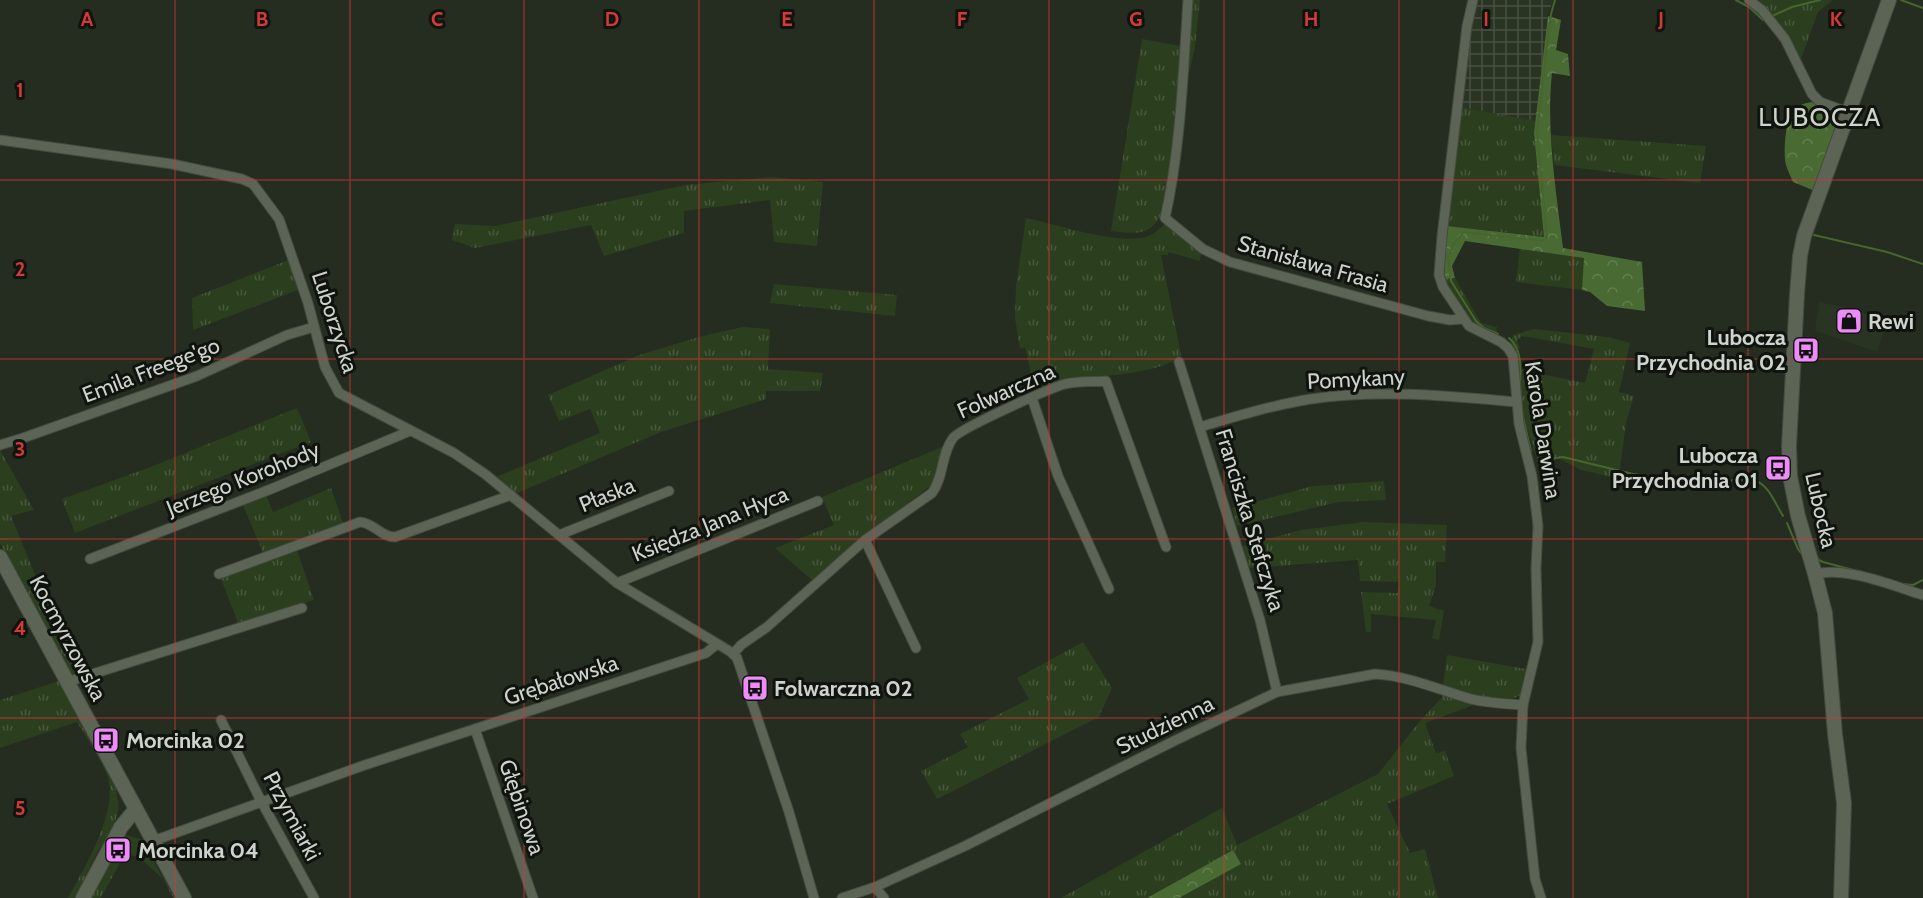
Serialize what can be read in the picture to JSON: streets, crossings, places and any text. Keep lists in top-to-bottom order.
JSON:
{
  "streets": {
    "street": [
      "Stanisława Frasia",
      "Luborzycka",
      "Emila Freege'go",
      "Pomykany",
      "Folwarczna",
      "Karola Darwina",
      "Jerzego Korohody",
      "Płaska",
      "Lubocka",
      "Franciszka Stefczyka",
      "Księdza Jana Hyca",
      "Kocmyrzowska",
      "Grębałowska",
      "Studzienna",
      "Głębinowa",
      "Przymiarki"
    ]
  },
  "crossings": [
    ["Stanisława Frasia", "Karola Darwina"],
    ["Luborzycka", "Emila Freege'go"],
    ["Luborzycka", "Jerzego Korohody"],
    ["Luborzycka", "Płaska"],
    ["Luborzycka", "Księdza Jana Hyca"],
    ["Luborzycka", "Grębałowska"],
    ["Pomykany", "Karola Darwina"],
    ["Pomykany", "Franciszka Stefczyka"],
    ["Karola Darwina", "Studzienna"],
    ["Franciszka Stefczyka", "Studzienna"],
    ["Kocmyrzowska", "Grębałowska"],
    ["Grębałowska", "Głębinowa"],
    ["Grębałowska", "Przymiarki"]
  ],
  "districts": ["LUBOCZA"],
  "places": {
    "shop": ["Rewi"],
    "bus stop": [
      "Lubocza Przychodnia 02",
      "Lubocza Przychodnia 01",
      "Folwarczna 02",
      "Morcinka 02",
      "Morcinka 04"
    ]
  },
  "grid": {
    "columns": [
      "A",
      "B",
      "C",
      "D",
      "E",
      "F",
      "G",
      "H",
      "I",
      "J",
      "K"
    ],
    "rows": [
      "1",
      "2",
      "3",
      "4",
      "5"
    ]
  }
}
